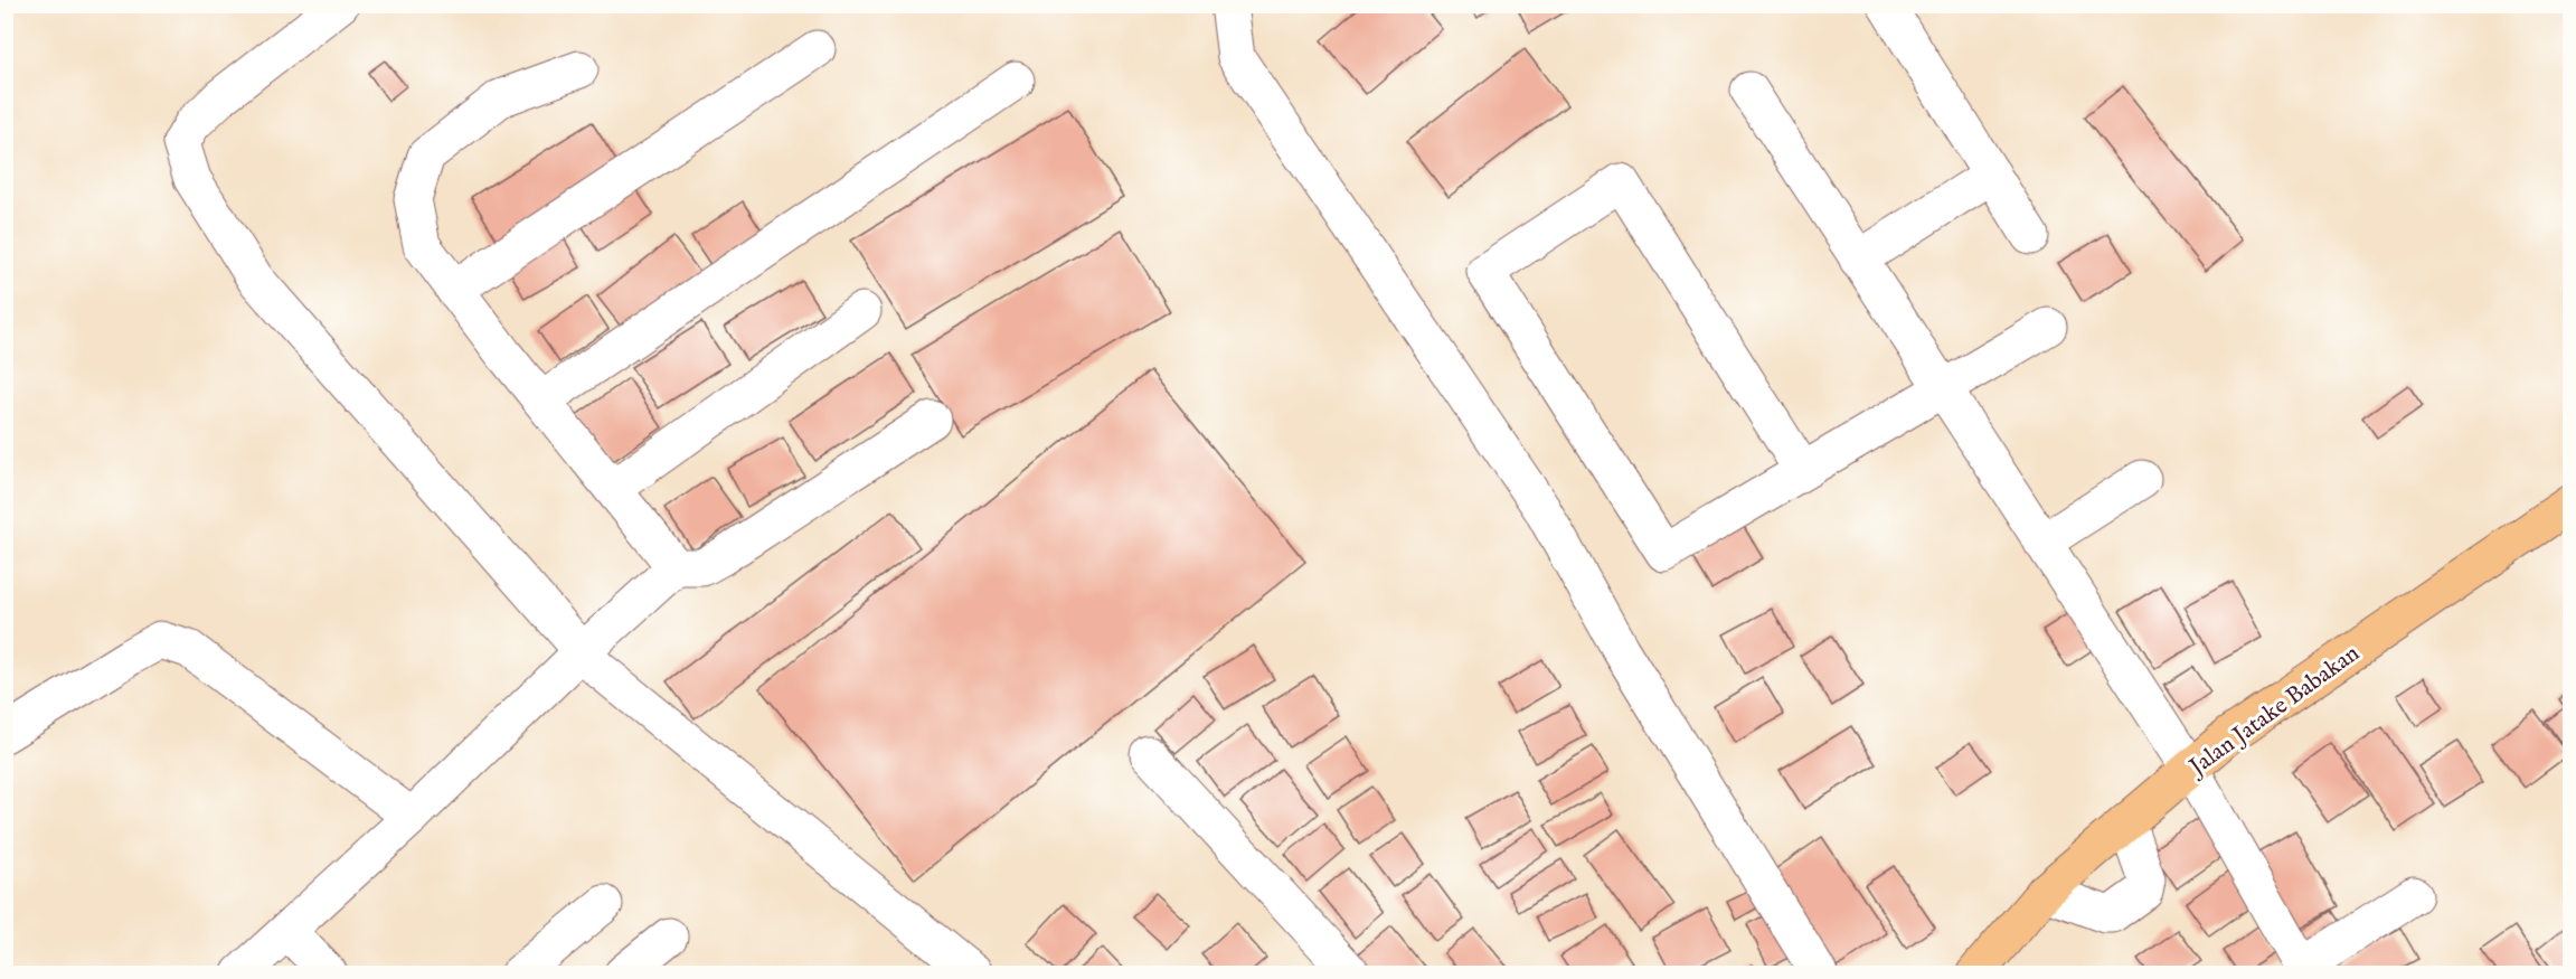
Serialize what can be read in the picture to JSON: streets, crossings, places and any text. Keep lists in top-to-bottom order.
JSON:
{
  "streets": {
    "main road": ["Jalan Jatake Babakan"]
  }
}
